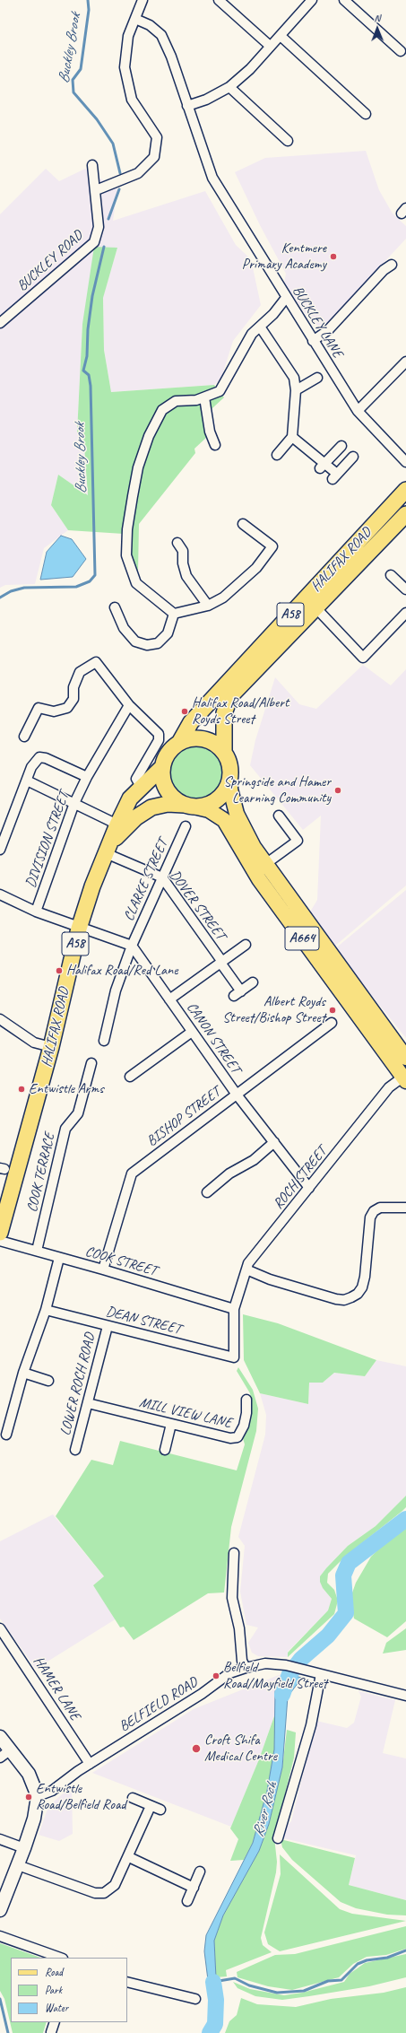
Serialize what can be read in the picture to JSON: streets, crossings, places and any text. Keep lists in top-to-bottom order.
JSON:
{
  "streets": {
    "highway": ["HALIFAX ROAD", "A58"],
    "main road": ["A664"],
    "street": [
      "BUCKLEY ROAD",
      "BUCKLEY LANE",
      "DIVISION STREET",
      "CLARKE STREET",
      "DOVER STREET",
      "CANON STREET",
      "BISHOP STREET",
      "COOK TERRACE",
      "ROCH STREET",
      "COOK STREET",
      "DEAN STREET",
      "LOWER ROCH ROAD",
      "MILL VIEW LANE",
      "HAMER LANE",
      "BELFIELD ROAD"
    ]
  },
  "crossings": [
    ["HALIFAX ROAD", "A58"],
    ["HALIFAX ROAD", "DOVER STREET"],
    ["HALIFAX ROAD", "A664"],
    ["A58", "A664"],
    ["CLARKE STREET", "DOVER STREET"],
    ["CLARKE STREET", "CANON STREET"],
    ["A664", "ROCH STREET"],
    ["CANON STREET", "BISHOP STREET"],
    ["CANON STREET", "ROCH STREET"],
    ["BISHOP STREET", "COOK STREET"],
    ["COOK TERRACE", "COOK STREET"],
    ["ROCH STREET", "COOK STREET"],
    ["ROCH STREET", "DEAN STREET"],
    ["DEAN STREET", "LOWER ROCH ROAD"],
    ["LOWER ROCH ROAD", "MILL VIEW LANE"],
    ["HAMER LANE", "BELFIELD ROAD"]
  ],
  "water": ["Buckley Brook", "River Roch"],
  "places": [
    "Kentmere Primary Academy",
    "Halifax Road/Albert Royds Street",
    "Springside and Hamer Learning Community",
    "Halifax Road/Red Lane",
    "Albert Royds Street/Bishop Street",
    "Entwistle Arms",
    "Belfield Road/Mayfield Street",
    "Croft Shifa Medical Centre",
    "Entwistle Road/Belfield Road"
  ],
  "legend": ["Road", "Park", "Water"],
  "north": "top"
}
